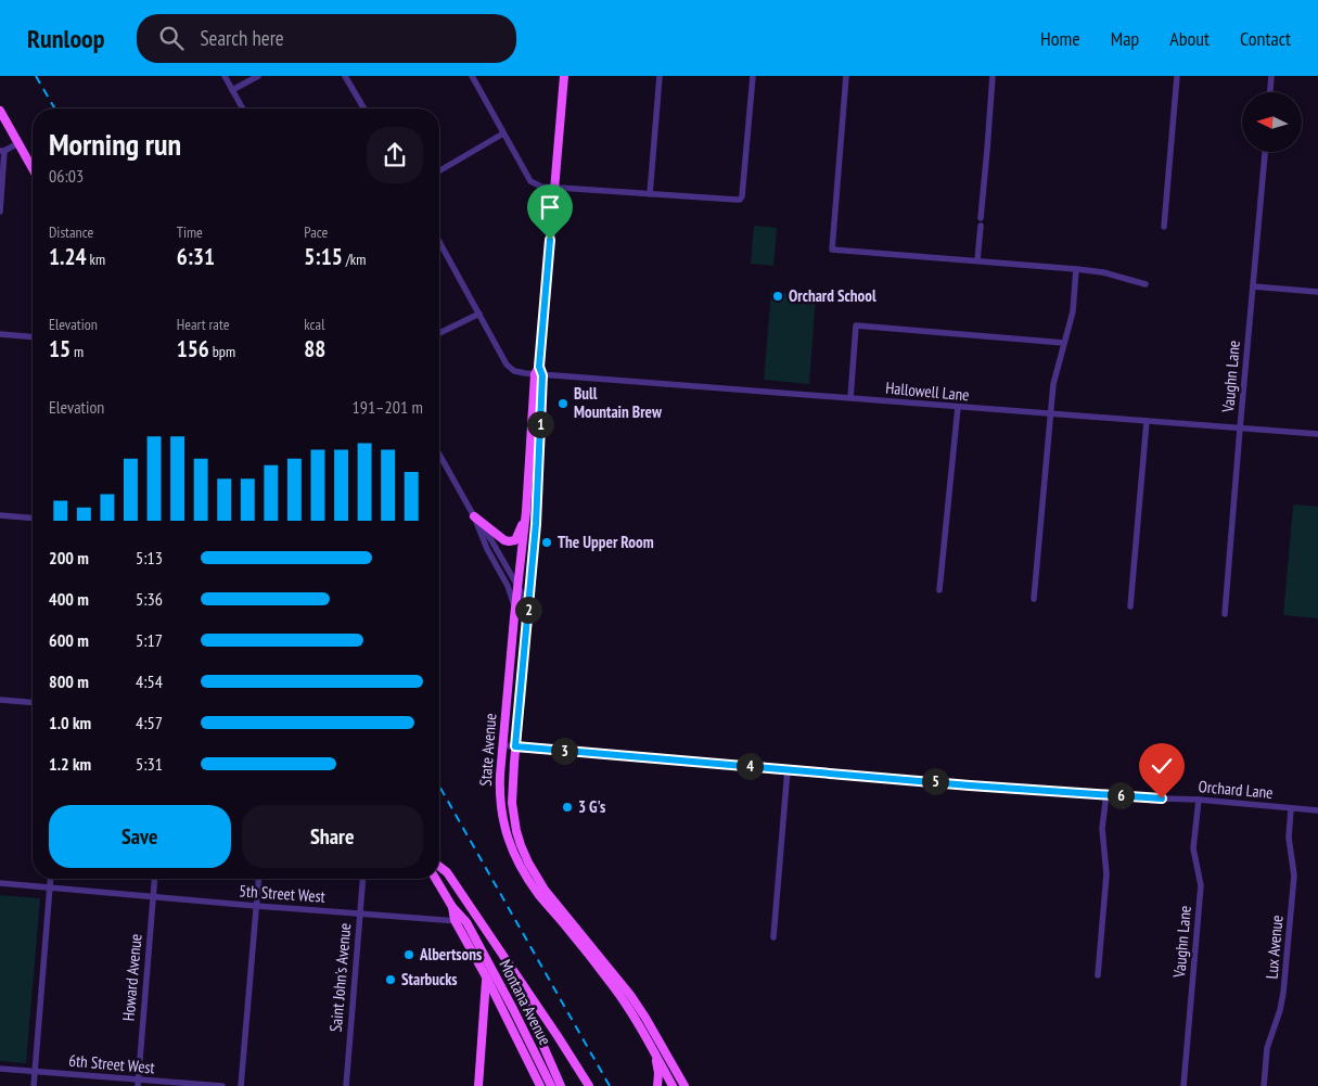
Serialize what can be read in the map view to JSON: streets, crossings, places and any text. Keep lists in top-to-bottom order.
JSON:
{
  "streets": {
    "main road": ["State Avenue", "Montana Avenue"],
    "street": [
      "Vaughn Lane",
      "Hallowell Lane",
      "Orchard Lane",
      "5th Street West",
      "Lux Avenue",
      "Howard Avenue",
      "Saint John's Avenue",
      "6th Street West"
    ]
  },
  "crossings": [
    ["Vaughn Lane", "Hallowell Lane"],
    ["Vaughn Lane", "Orchard Lane"],
    ["Hallowell Lane", "State Avenue"],
    ["State Avenue", "Orchard Lane"],
    ["Orchard Lane", "Lux Avenue"],
    ["5th Street West", "Howard Avenue"],
    ["5th Street West", "Saint John's Avenue"],
    ["5th Street West", "Montana Avenue"],
    ["Howard Avenue", "6th Street West"]
  ],
  "places": [
    "Orchard School",
    "Bull Mountain Brew",
    "The Upper Room",
    "3 G's",
    "Albertsons",
    "Starbucks"
  ],
  "north": "left",
  "page": {
    "header": "Runloop",
    "search": "Search here",
    "nav": [
      "Home",
      "Map",
      "About",
      "Contact"
    ],
    "heading": ["Morning run", "06:03"],
    "stats": [
      ["Distance", "1.24 km"],
      ["Time", "6:31"],
      ["Pace", "5:15 /km"],
      ["Elevation", "15 m"],
      ["Heart rate", "156 bpm"],
      ["kcal", "88"]
    ],
    "chart": ["Elevation", "191–201 m"],
    "pins": [
      "1",
      "2",
      "3",
      "4",
      "5",
      "6"
    ],
    "list": [
      {
        "name": "200 m",
        "note": "5:13"
      },
      {
        "name": "400 m",
        "note": "5:36"
      },
      {
        "name": "600 m",
        "note": "5:17"
      },
      {
        "name": "800 m",
        "note": "4:54"
      },
      {
        "name": "1.0 km",
        "note": "4:57"
      },
      {
        "name": "1.2 km",
        "note": "5:31"
      }
    ],
    "buttons": ["Save", "Share"]
  }
}
